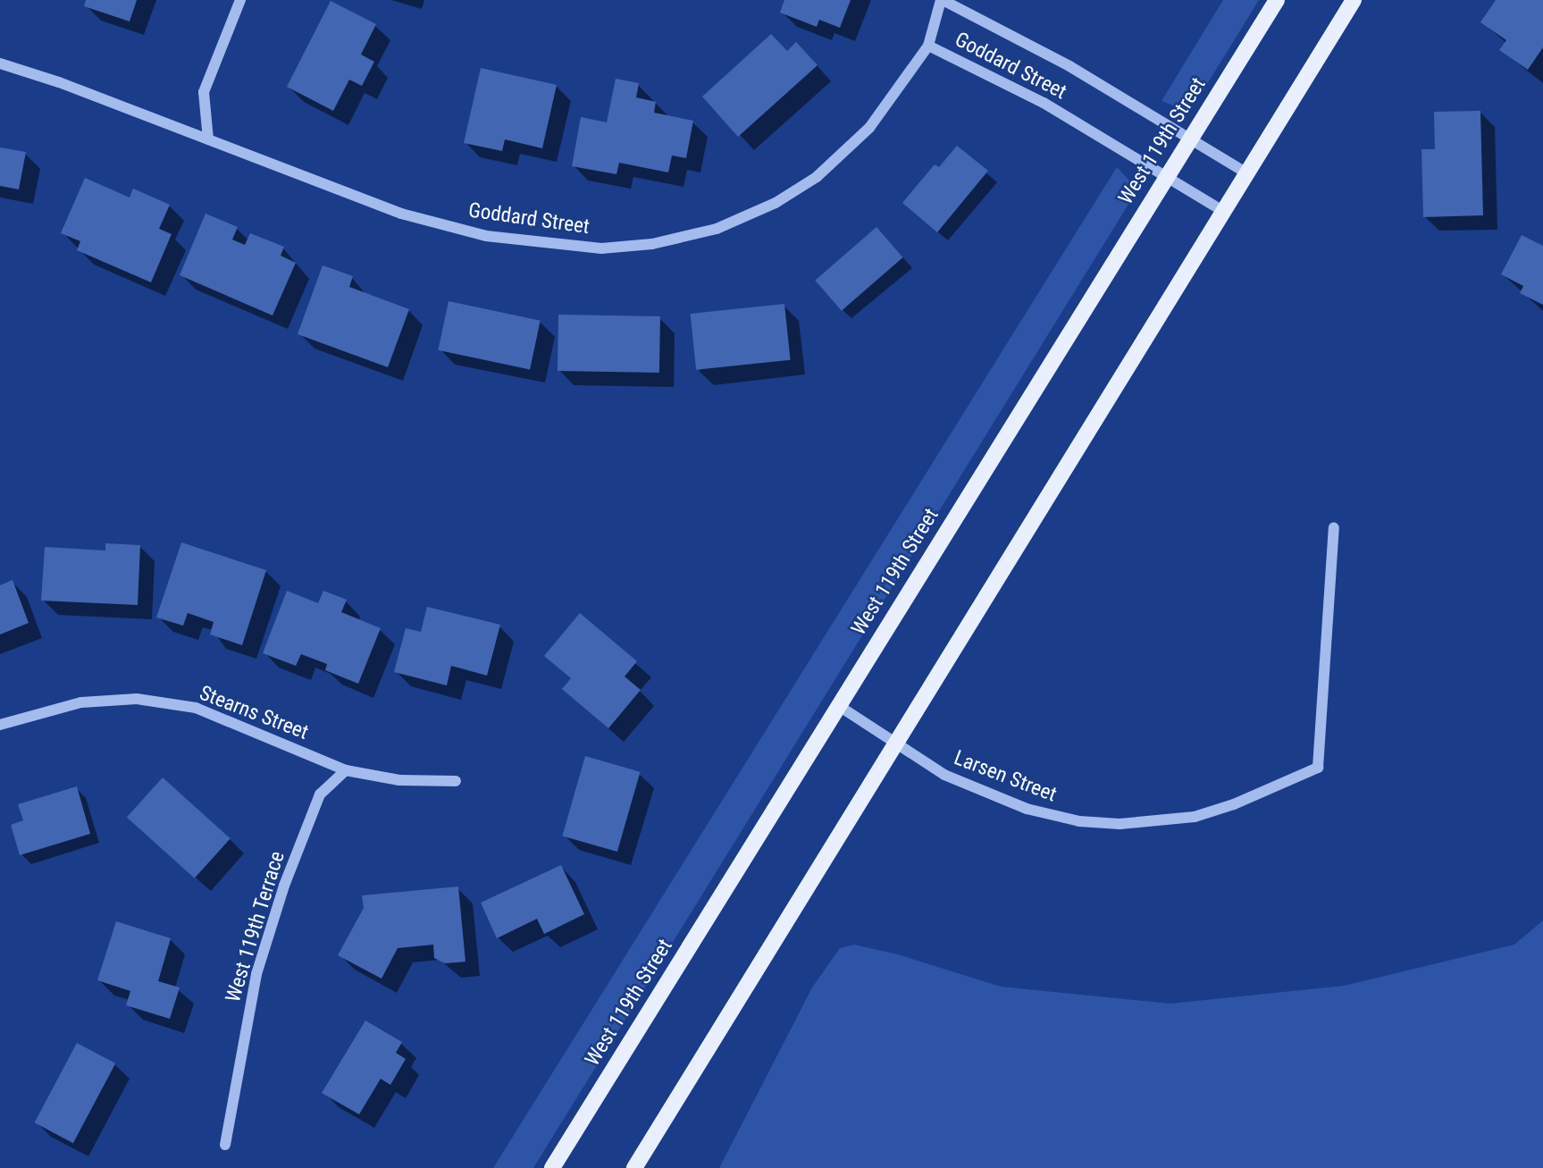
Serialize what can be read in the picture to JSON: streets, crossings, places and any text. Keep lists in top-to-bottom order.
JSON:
{
  "streets": {
    "main road": ["West 119th Street"],
    "street": [
      "Goddard Street",
      "Stearns Street",
      "Larsen Street",
      "West 119th Terrace"
    ]
  },
  "crossings": [
    ["Goddard Street", "West 119th Street"],
    ["West 119th Street", "Larsen Street"],
    ["Stearns Street", "West 119th Terrace"]
  ]
}
